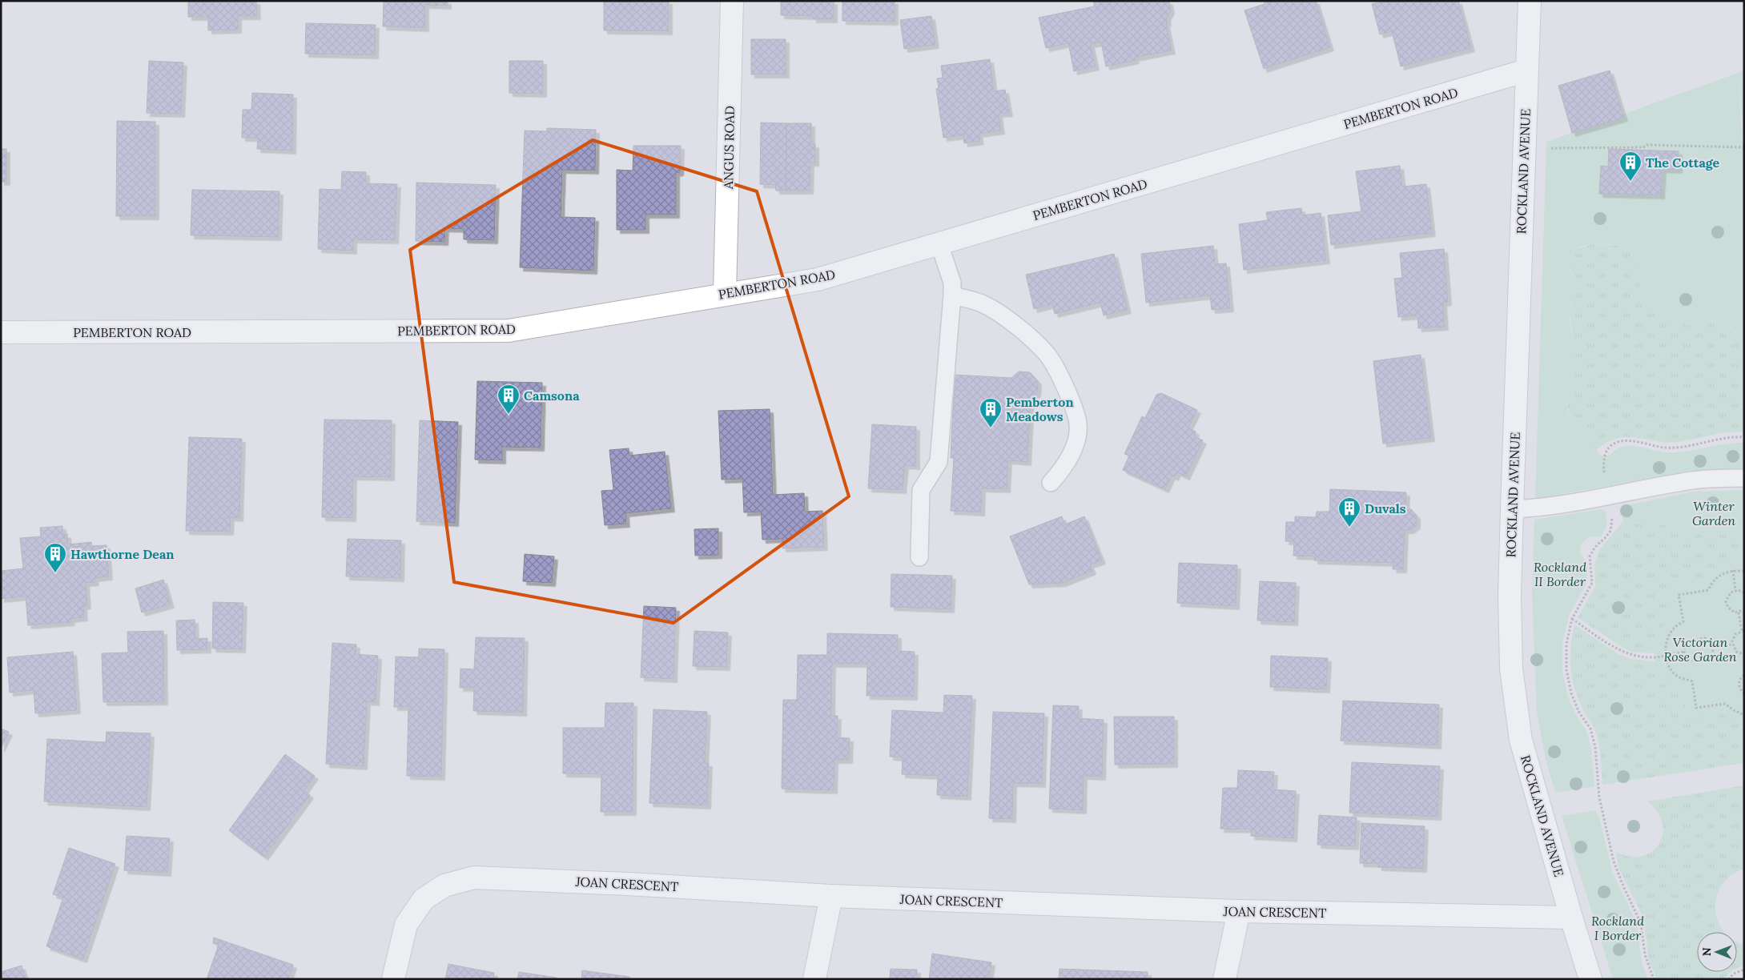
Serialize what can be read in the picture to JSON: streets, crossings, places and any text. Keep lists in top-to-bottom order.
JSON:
{
  "streets": {
    "street": [
      "PEMBERTON ROAD",
      "ANGUS ROAD",
      "ROCKLAND AVENUE",
      "JOAN CRESCENT"
    ]
  },
  "crossings": [
    ["PEMBERTON ROAD", "ANGUS ROAD"],
    ["PEMBERTON ROAD", "ROCKLAND AVENUE"],
    ["ROCKLAND AVENUE", "JOAN CRESCENT"]
  ],
  "parks": [
    "Winter Garden",
    "Rockland II Border",
    "Victorian Rose Garden",
    "Rockland I Border"
  ],
  "places": {
    "building": [
      "The Cottage",
      "Camsona",
      "Pemberton Meadows",
      "Duvals",
      "Hawthorne Dean"
    ]
  },
  "north": "left"
}
